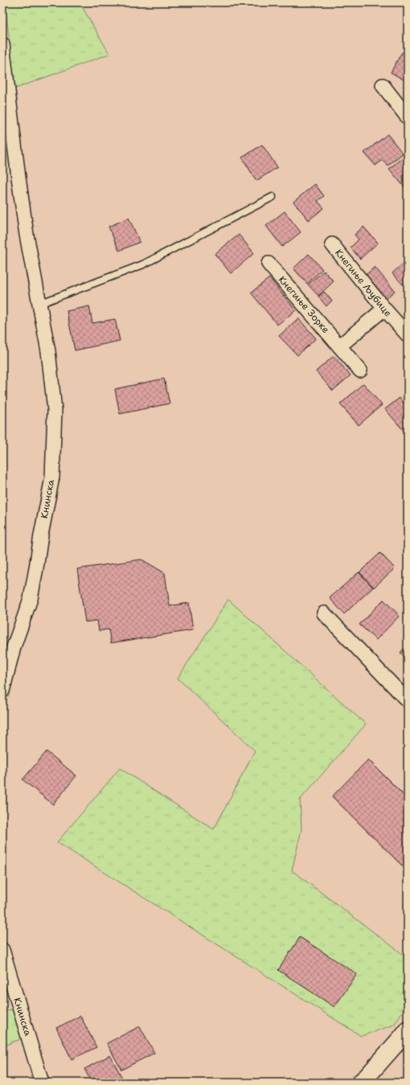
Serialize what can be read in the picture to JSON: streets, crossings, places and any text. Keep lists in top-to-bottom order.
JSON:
{
  "streets": {
    "street": ["Кнегиње Љубице", "Кнегиње Зорке", "Книнска"]
  }
}
